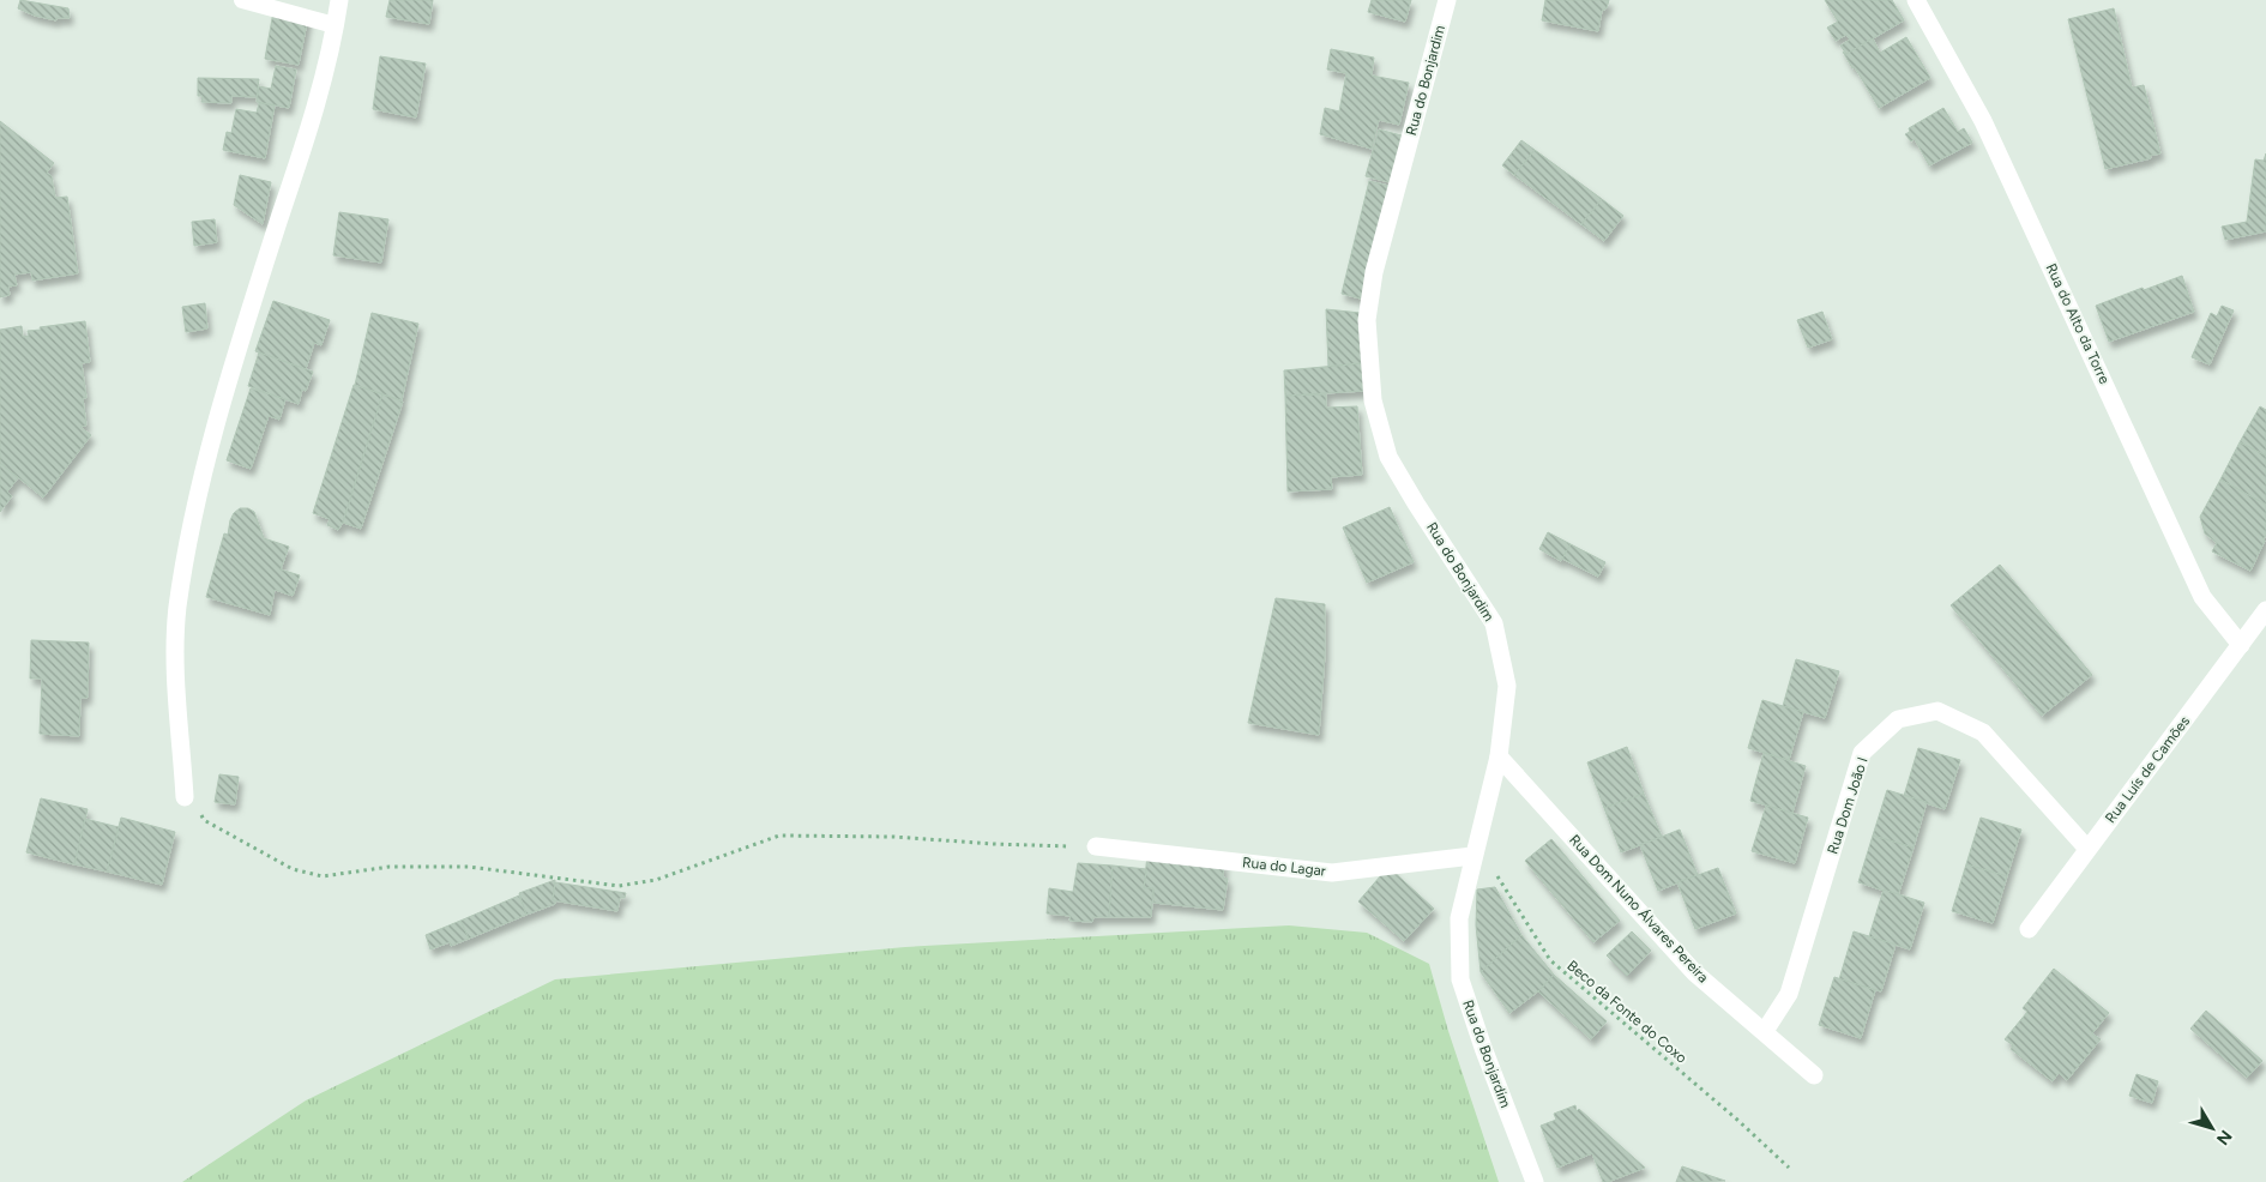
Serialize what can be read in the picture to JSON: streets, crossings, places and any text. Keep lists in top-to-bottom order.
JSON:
{
  "streets": {
    "street": [
      "Rua do Bonjardim",
      "Rua do Alto da Torre",
      "Rua Luís de Camões",
      "Rua Dom João I",
      "Rua do Lagar",
      "Rua Dom Nuno Álvares Pereira"
    ],
    "path": ["Beco da Fonte do Coxo"]
  },
  "crossings": [
    ["Rua do Bonjardim", "Rua do Lagar"],
    ["Rua do Bonjardim", "Rua Dom Nuno Álvares Pereira"],
    ["Rua do Bonjardim", "Beco da Fonte do Coxo"],
    ["Rua do Alto da Torre", "Rua Luís de Camões"],
    ["Rua Luís de Camões", "Rua Dom João I"],
    ["Rua Dom João I", "Rua Dom Nuno Álvares Pereira"],
    ["Rua do Lagar", "Beco da Fonte do Coxo"]
  ],
  "north": "bottom right"
}
